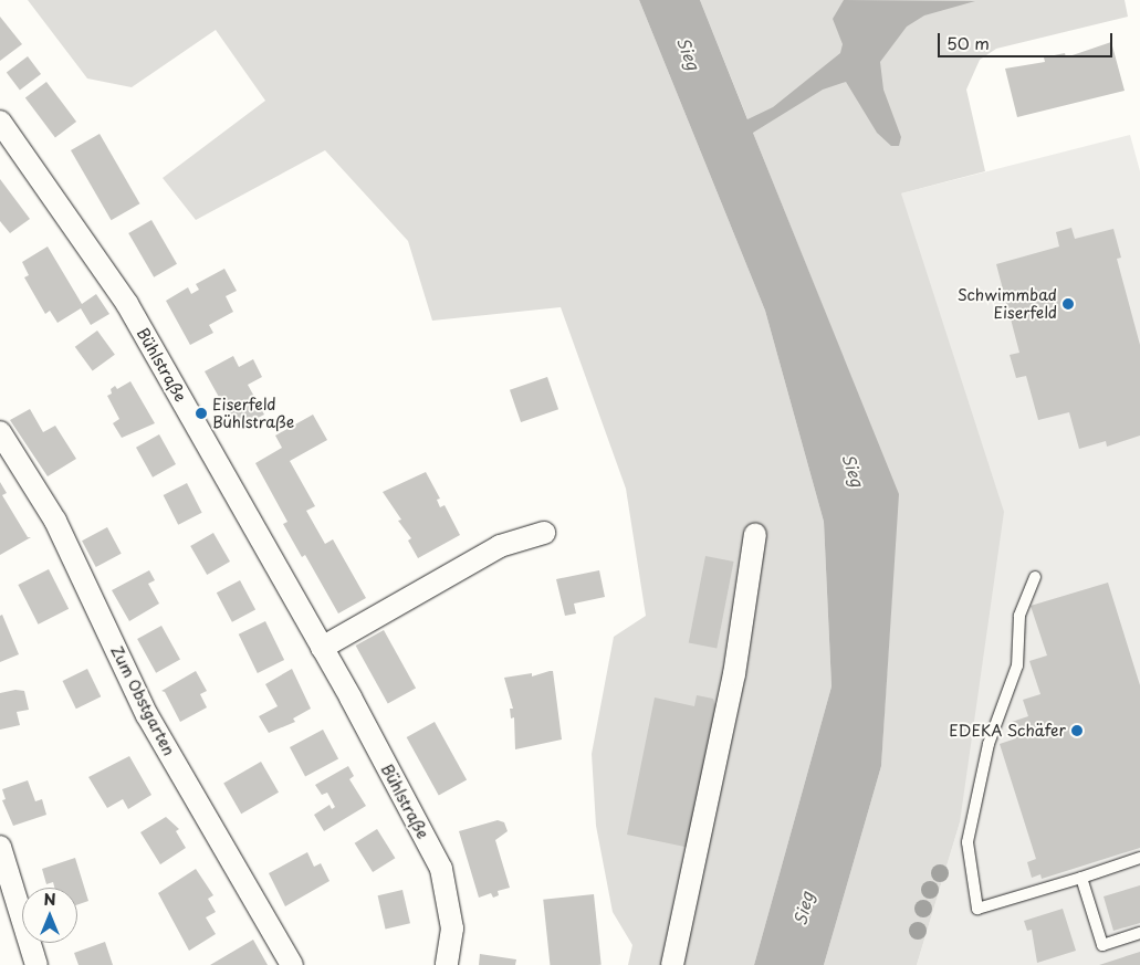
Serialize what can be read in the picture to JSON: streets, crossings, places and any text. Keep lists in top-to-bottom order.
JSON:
{
  "streets": {
    "street": ["Bühlstraße", "Zum Obstgarten"]
  },
  "water": ["Sieg"],
  "places": ["Schwimmbad Eiserfeld", "Eiserfeld Bühlstraße", "EDEKA Schäfer"],
  "scale_bar": "50 m",
  "north": "top"
}
